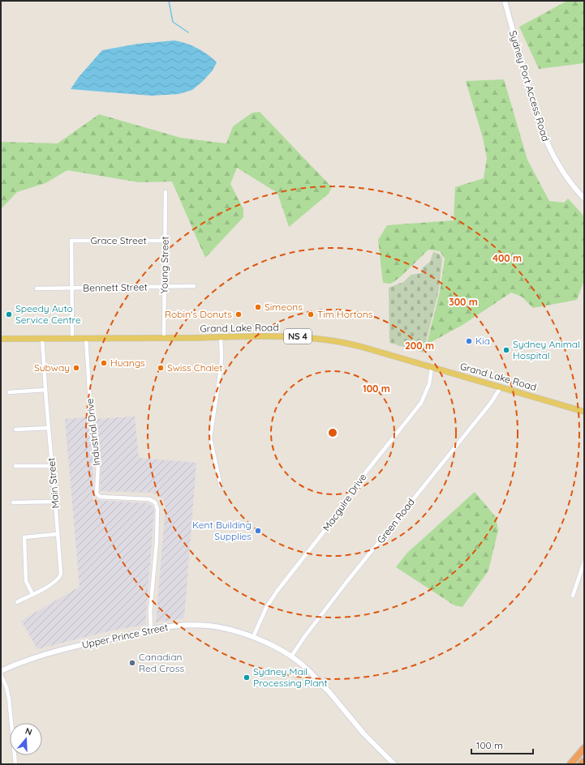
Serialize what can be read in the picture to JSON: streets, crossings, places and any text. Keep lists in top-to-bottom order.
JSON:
{
  "streets": {
    "main road": ["Grand Lake Road", "NS 4"],
    "street": [
      "Sydney Port Access Road",
      "Grace Street",
      "Young Street",
      "Bennett Street",
      "Industrial Drive",
      "Main Street",
      "Macguire Drive",
      "Green Road",
      "Upper Prince Street"
    ]
  },
  "crossings": [
    ["Grace Street", "Young Street"],
    ["Grace Street", "Bennett Street"],
    ["Young Street", "Bennett Street"],
    ["Young Street", "Grand Lake Road"],
    ["Grand Lake Road", "Industrial Drive"],
    ["Grand Lake Road", "Main Street"],
    ["Grand Lake Road", "Macguire Drive"],
    ["Grand Lake Road", "Green Road"],
    ["Industrial Drive", "Upper Prince Street"],
    ["Macguire Drive", "Upper Prince Street"],
    ["Green Road", "Upper Prince Street"]
  ],
  "places": [
    "Simeons",
    "Speedy Auto Service Centre",
    "Robin's Donuts",
    "Tim Hortons",
    "Kia",
    "Sydney Animal Hospital",
    "Huangs",
    "Subway",
    "Swiss Chalet",
    "Kent Building Supplies",
    "Canadian Red Cross",
    "Sydney Mail Processing Plant"
  ],
  "scale_bar": "100 m",
  "north": "top",
  "rings": [
    "400 m",
    "300 m",
    "200 m",
    "100 m"
  ]
}
